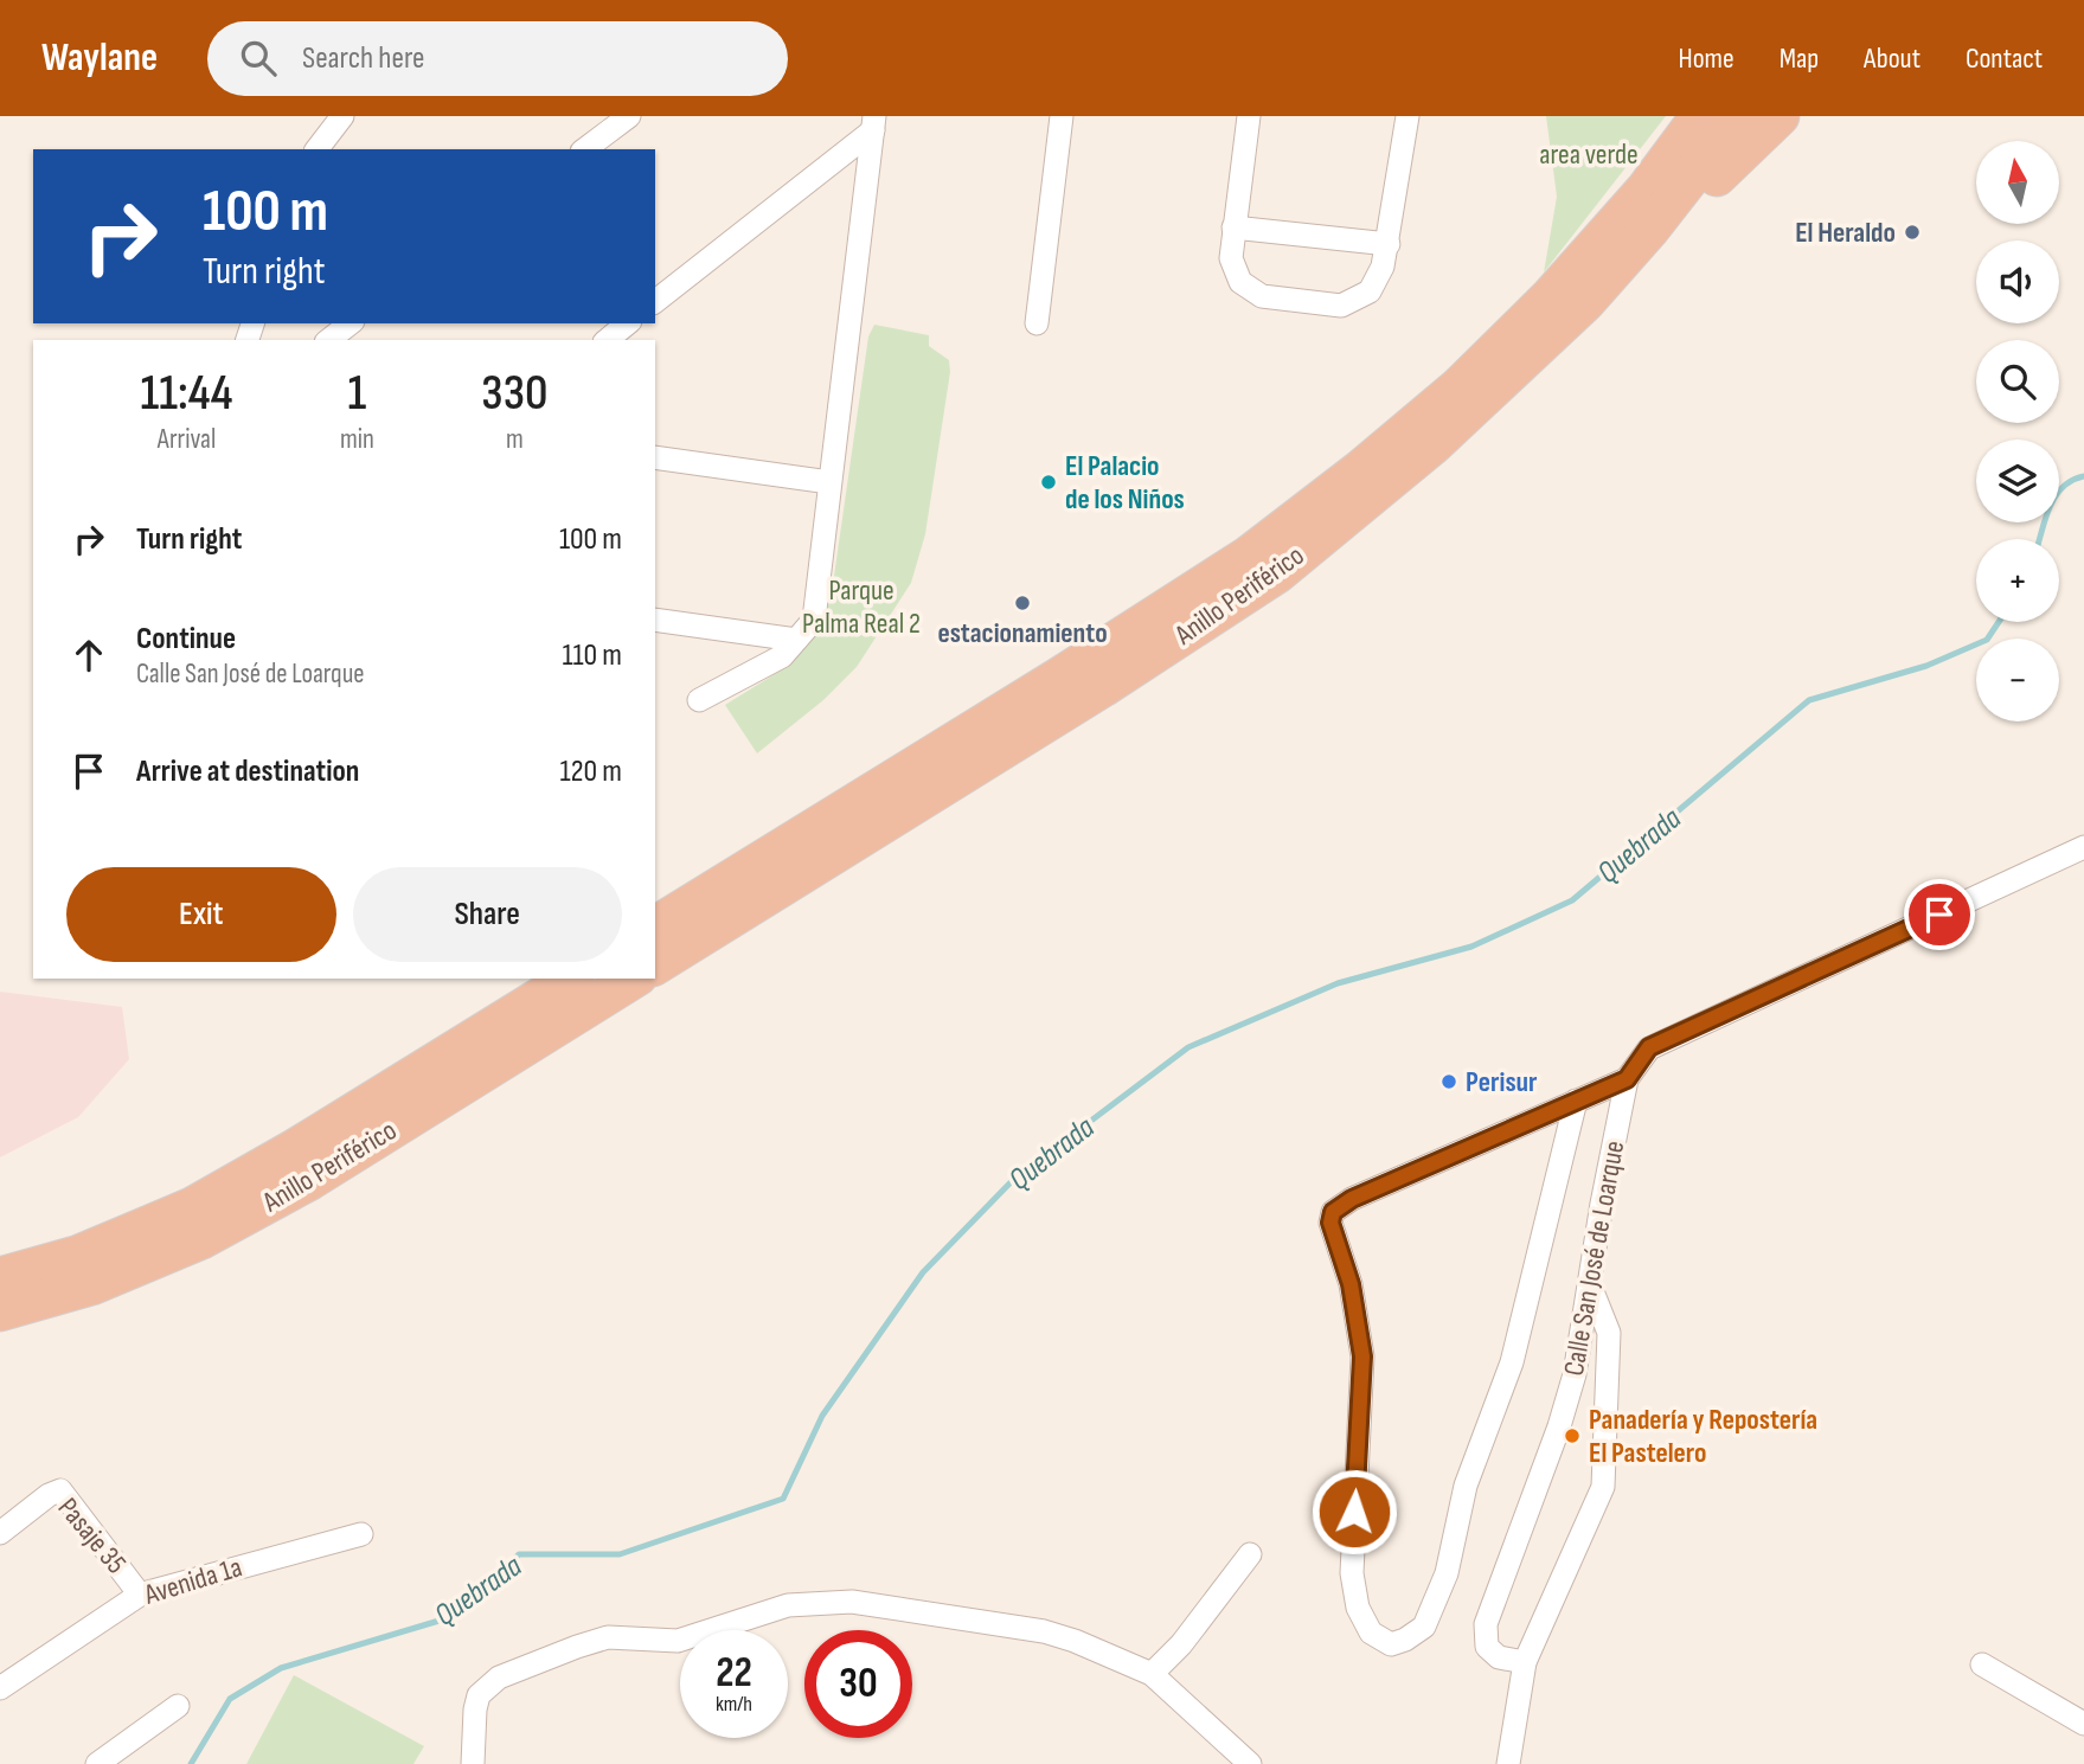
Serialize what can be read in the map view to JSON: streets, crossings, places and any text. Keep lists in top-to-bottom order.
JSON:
{
  "streets": {
    "highway": ["Anillo Periférico"],
    "street": ["Calle San José de Loarque", "Pasaje 35", "Avenida 1a"]
  },
  "crossings": [
    ["Pasaje 35", "Avenida 1a"]
  ],
  "water": ["Quebrada"],
  "parks": ["area verde", "Parque Palma Real 2"],
  "places": [
    "El Heraldo",
    "El Palacio de los Niños",
    "estacionamiento",
    "Perisur",
    "Panadería y Repostería El Pastelero"
  ],
  "north": "top",
  "page": {
    "header": "Waylane",
    "search": "Search here",
    "nav": [
      "Home",
      "Map",
      "About",
      "Contact"
    ],
    "map_buttons": ["+", "−"],
    "turn": ["100 m", "Turn right"],
    "eta": [
      "11:44",
      "Arrival",
      "1",
      "min",
      "330",
      "m"
    ],
    "list": [
      {
        "name": "Turn right",
        "value": "100 m"
      },
      {
        "name": "Continue",
        "note": "Calle San José de Loarque",
        "value": "110 m"
      },
      {
        "name": "Arrive at destination",
        "value": "120 m"
      }
    ],
    "buttons": ["Exit", "Share"],
    "speed": "22 km/h",
    "limit": "30"
  }
}
